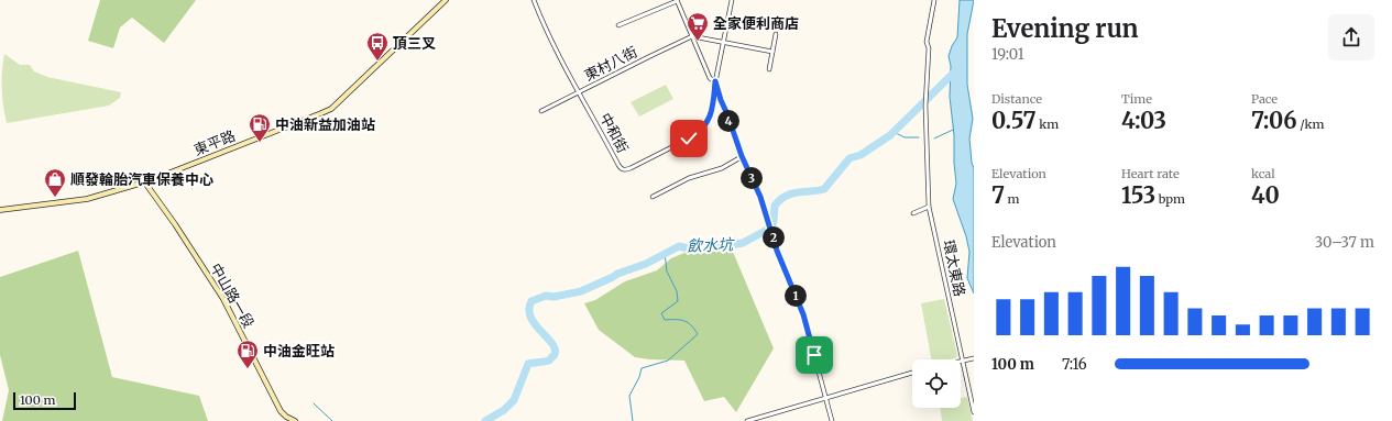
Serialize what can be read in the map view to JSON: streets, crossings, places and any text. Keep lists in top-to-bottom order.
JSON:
{
  "streets": {
    "main road": ["東平路", "中山路一段"],
    "street": ["東村八街", "中和街", "環太東路"]
  },
  "crossings": [
    ["東村八街", "中和街"],
    ["東平路", "中山路一段"]
  ],
  "water": ["飲水坑"],
  "places": {
    "supermarket": ["全家便利商店"],
    "bus stop": ["頂三叉"],
    "fuel station": ["中油新益加油站", "中油金旺站"],
    "shop": ["順發輪胎汽車保養中心"]
  },
  "scale_bar": "100 m",
  "page": {
    "heading": ["Evening run", "19:01"],
    "stats": [
      ["Distance", "0.57 km"],
      ["Time", "4:03"],
      ["Pace", "7:06 /km"],
      ["Elevation", "7 m"],
      ["Heart rate", "153 bpm"],
      ["kcal", "40"]
    ],
    "pins": [
      "4",
      "3",
      "2",
      "1"
    ],
    "chart": ["Elevation", "30–37 m"],
    "list": [
      {
        "name": "100 m",
        "note": "7:16"
      }
    ],
    "scale": "100 m"
  }
}
